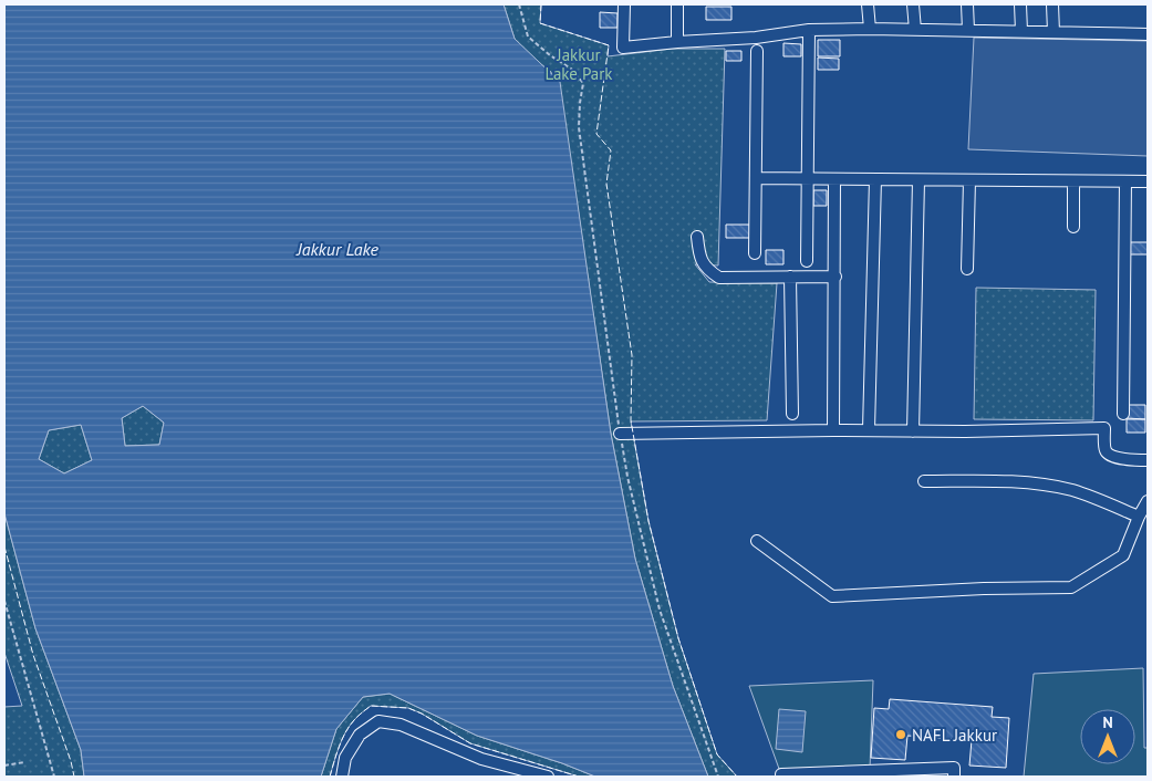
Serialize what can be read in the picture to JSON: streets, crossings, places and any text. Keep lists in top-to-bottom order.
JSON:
{
  "water": ["Jakkur Lake"],
  "parks": ["Jakkur Lake Park"],
  "places": ["NAFL Jakkur"],
  "north": "top"
}
